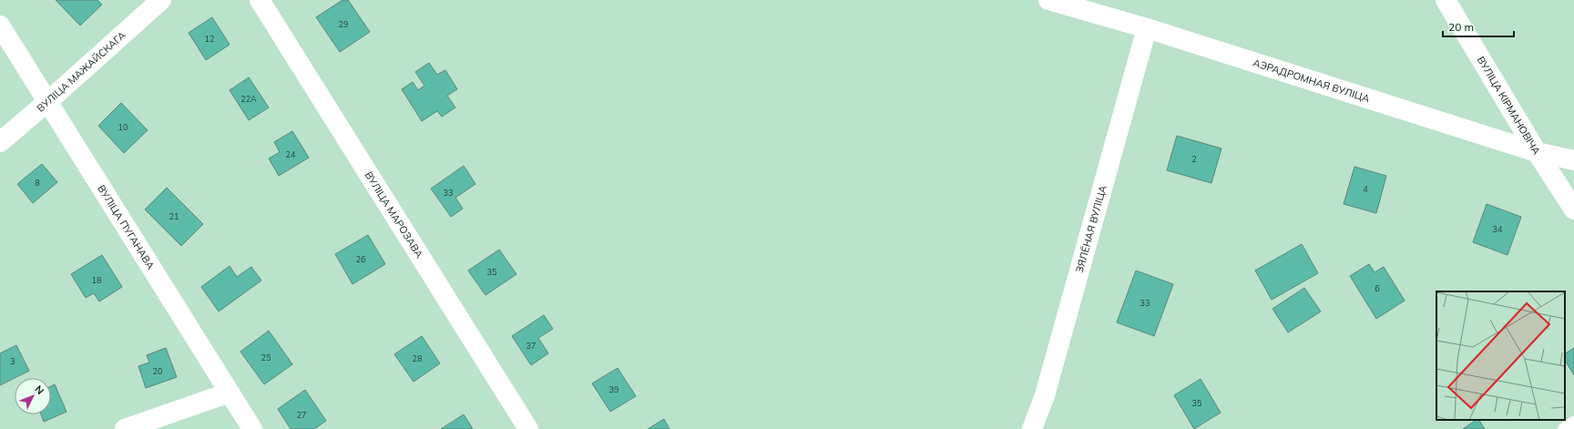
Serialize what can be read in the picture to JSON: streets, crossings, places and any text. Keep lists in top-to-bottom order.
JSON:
{
  "streets": {
    "street": [
      "ВУЛІЦА МАЖАЙСКАГА",
      "АЭРАДРОМНАЯ ВУЛІЦА",
      "ВУЛІЦА КІРМАНОВІЧА",
      "ВУЛІЦА МАРОЗАВА",
      "ВУЛІЦА ПУГАНАВА",
      "ЗЯЛЁНАЯ ВУЛІЦА"
    ]
  },
  "crossings": [
    ["ВУЛІЦА МАЖАЙСКАГА", "ВУЛІЦА ПУГАНАВА"],
    ["АЭРАДРОМНАЯ ВУЛІЦА", "ВУЛІЦА КІРМАНОВІЧА"],
    ["АЭРАДРОМНАЯ ВУЛІЦА", "ЗЯЛЁНАЯ ВУЛІЦА"]
  ],
  "house_numbers": [
    "29",
    "12",
    "22А",
    "10",
    "24",
    "2",
    "8",
    "4",
    "33",
    "21",
    "34",
    "26",
    "35",
    "18",
    "6",
    "33",
    "37",
    "25",
    "28",
    "3",
    "20",
    "39",
    "35",
    "27"
  ],
  "scale_bar": "20 m",
  "north": "top right"
}
